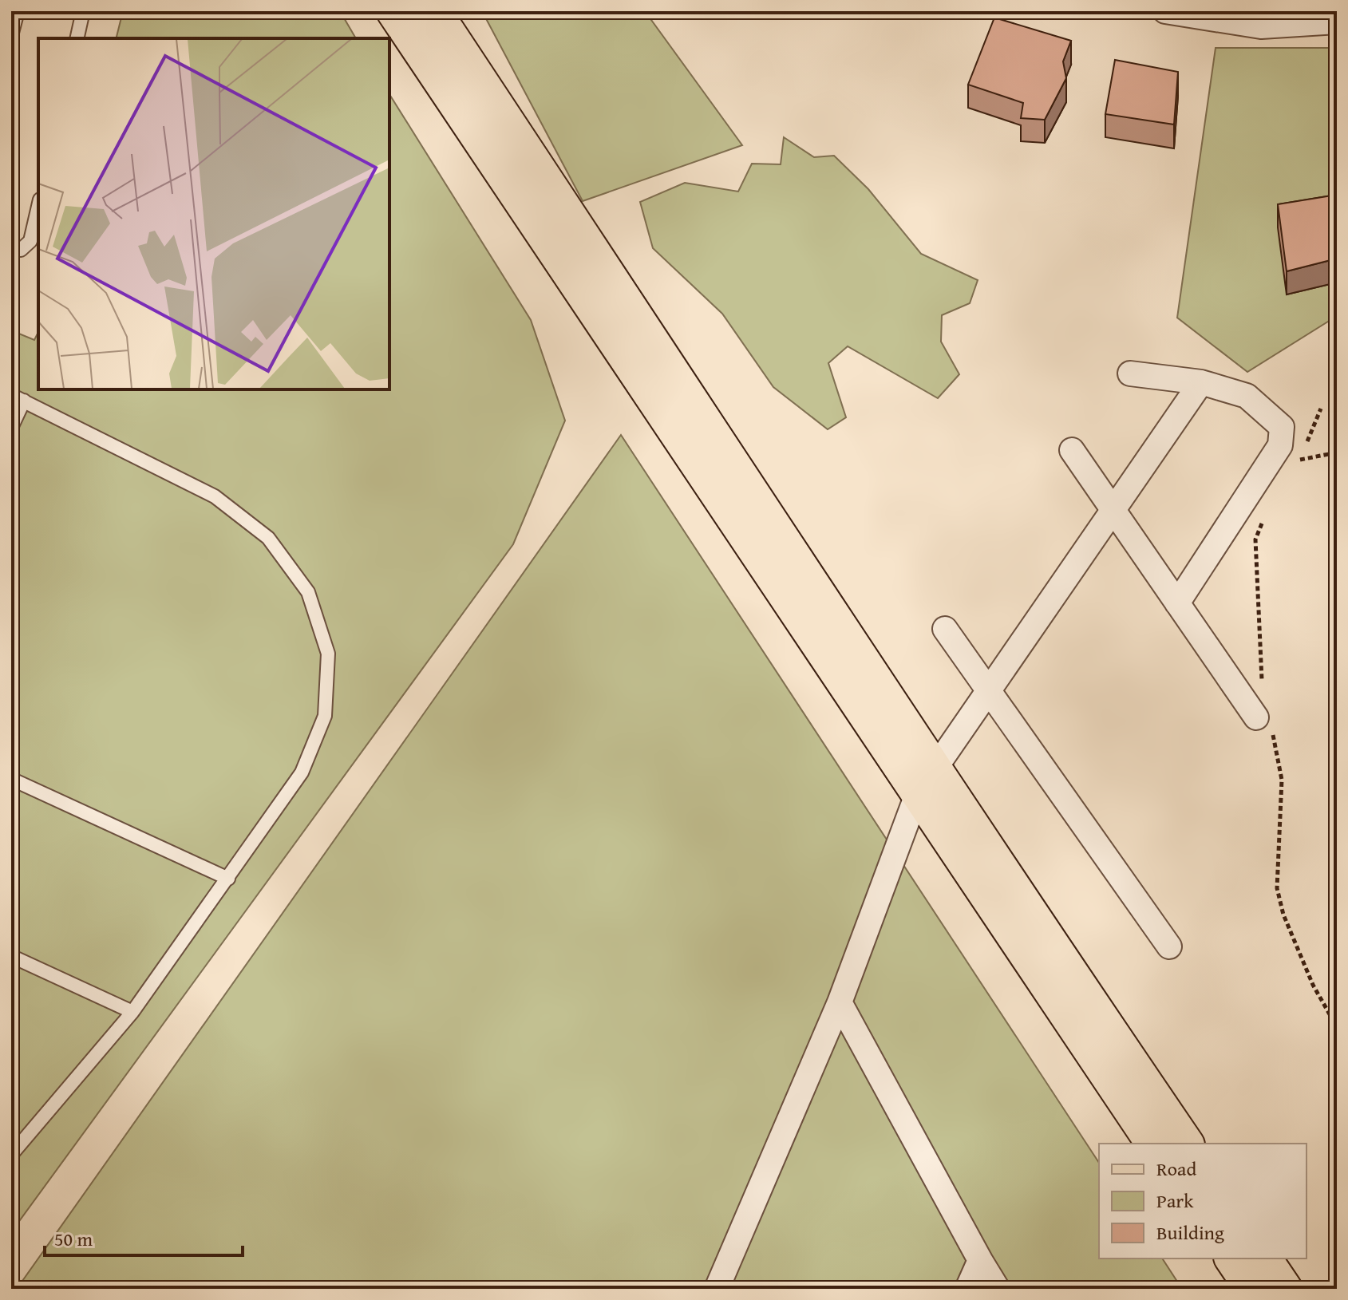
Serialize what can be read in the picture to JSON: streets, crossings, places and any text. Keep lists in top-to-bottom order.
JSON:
{
  "legend": ["Road", "Park", "Building"],
  "scale_bar": "50 m"
}
